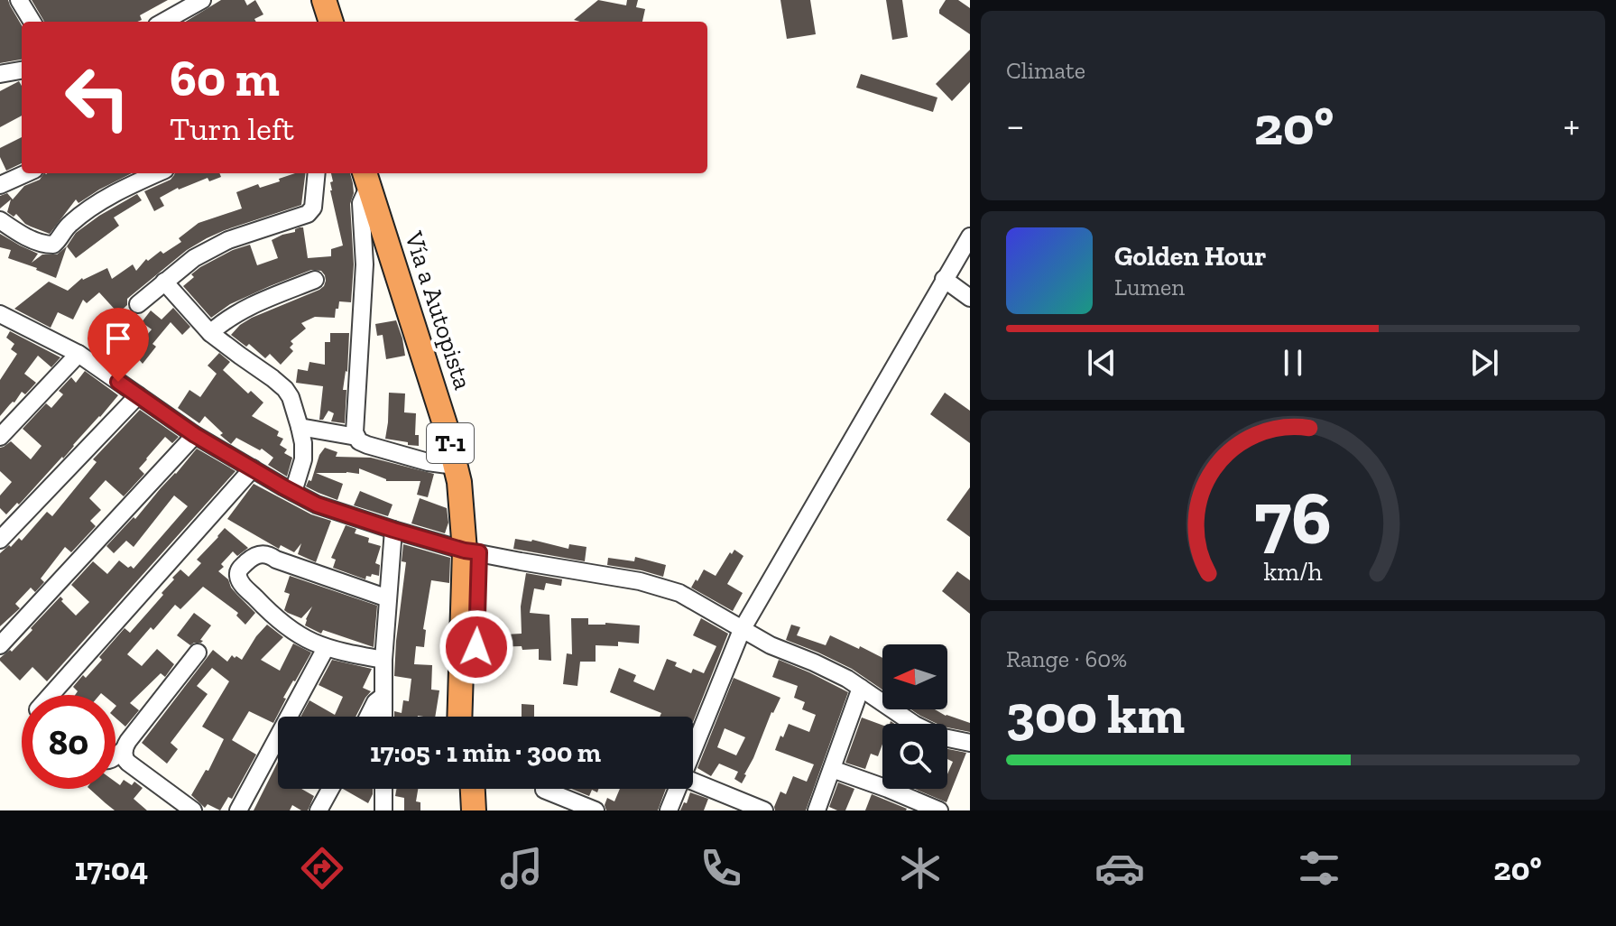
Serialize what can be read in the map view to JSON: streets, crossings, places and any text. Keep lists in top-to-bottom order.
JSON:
{
  "streets": {
    "highway": ["Vía a Autopista", "T-1"]
  },
  "north": "left",
  "page": {
    "tile": [
      "Climate",
      ["Range · 60%", "300 km"]
    ],
    "turn": ["60 m", "Turn left"],
    "heat": ["−", "20°", "+"],
    "song": ["Golden Hour", "Lumen"],
    "limit": "80",
    "trip": "17:05 · 1 min · 300 m",
    "tabs": ["17:04", "20°"],
    "gauge": ["76", "km/h"]
  }
}
